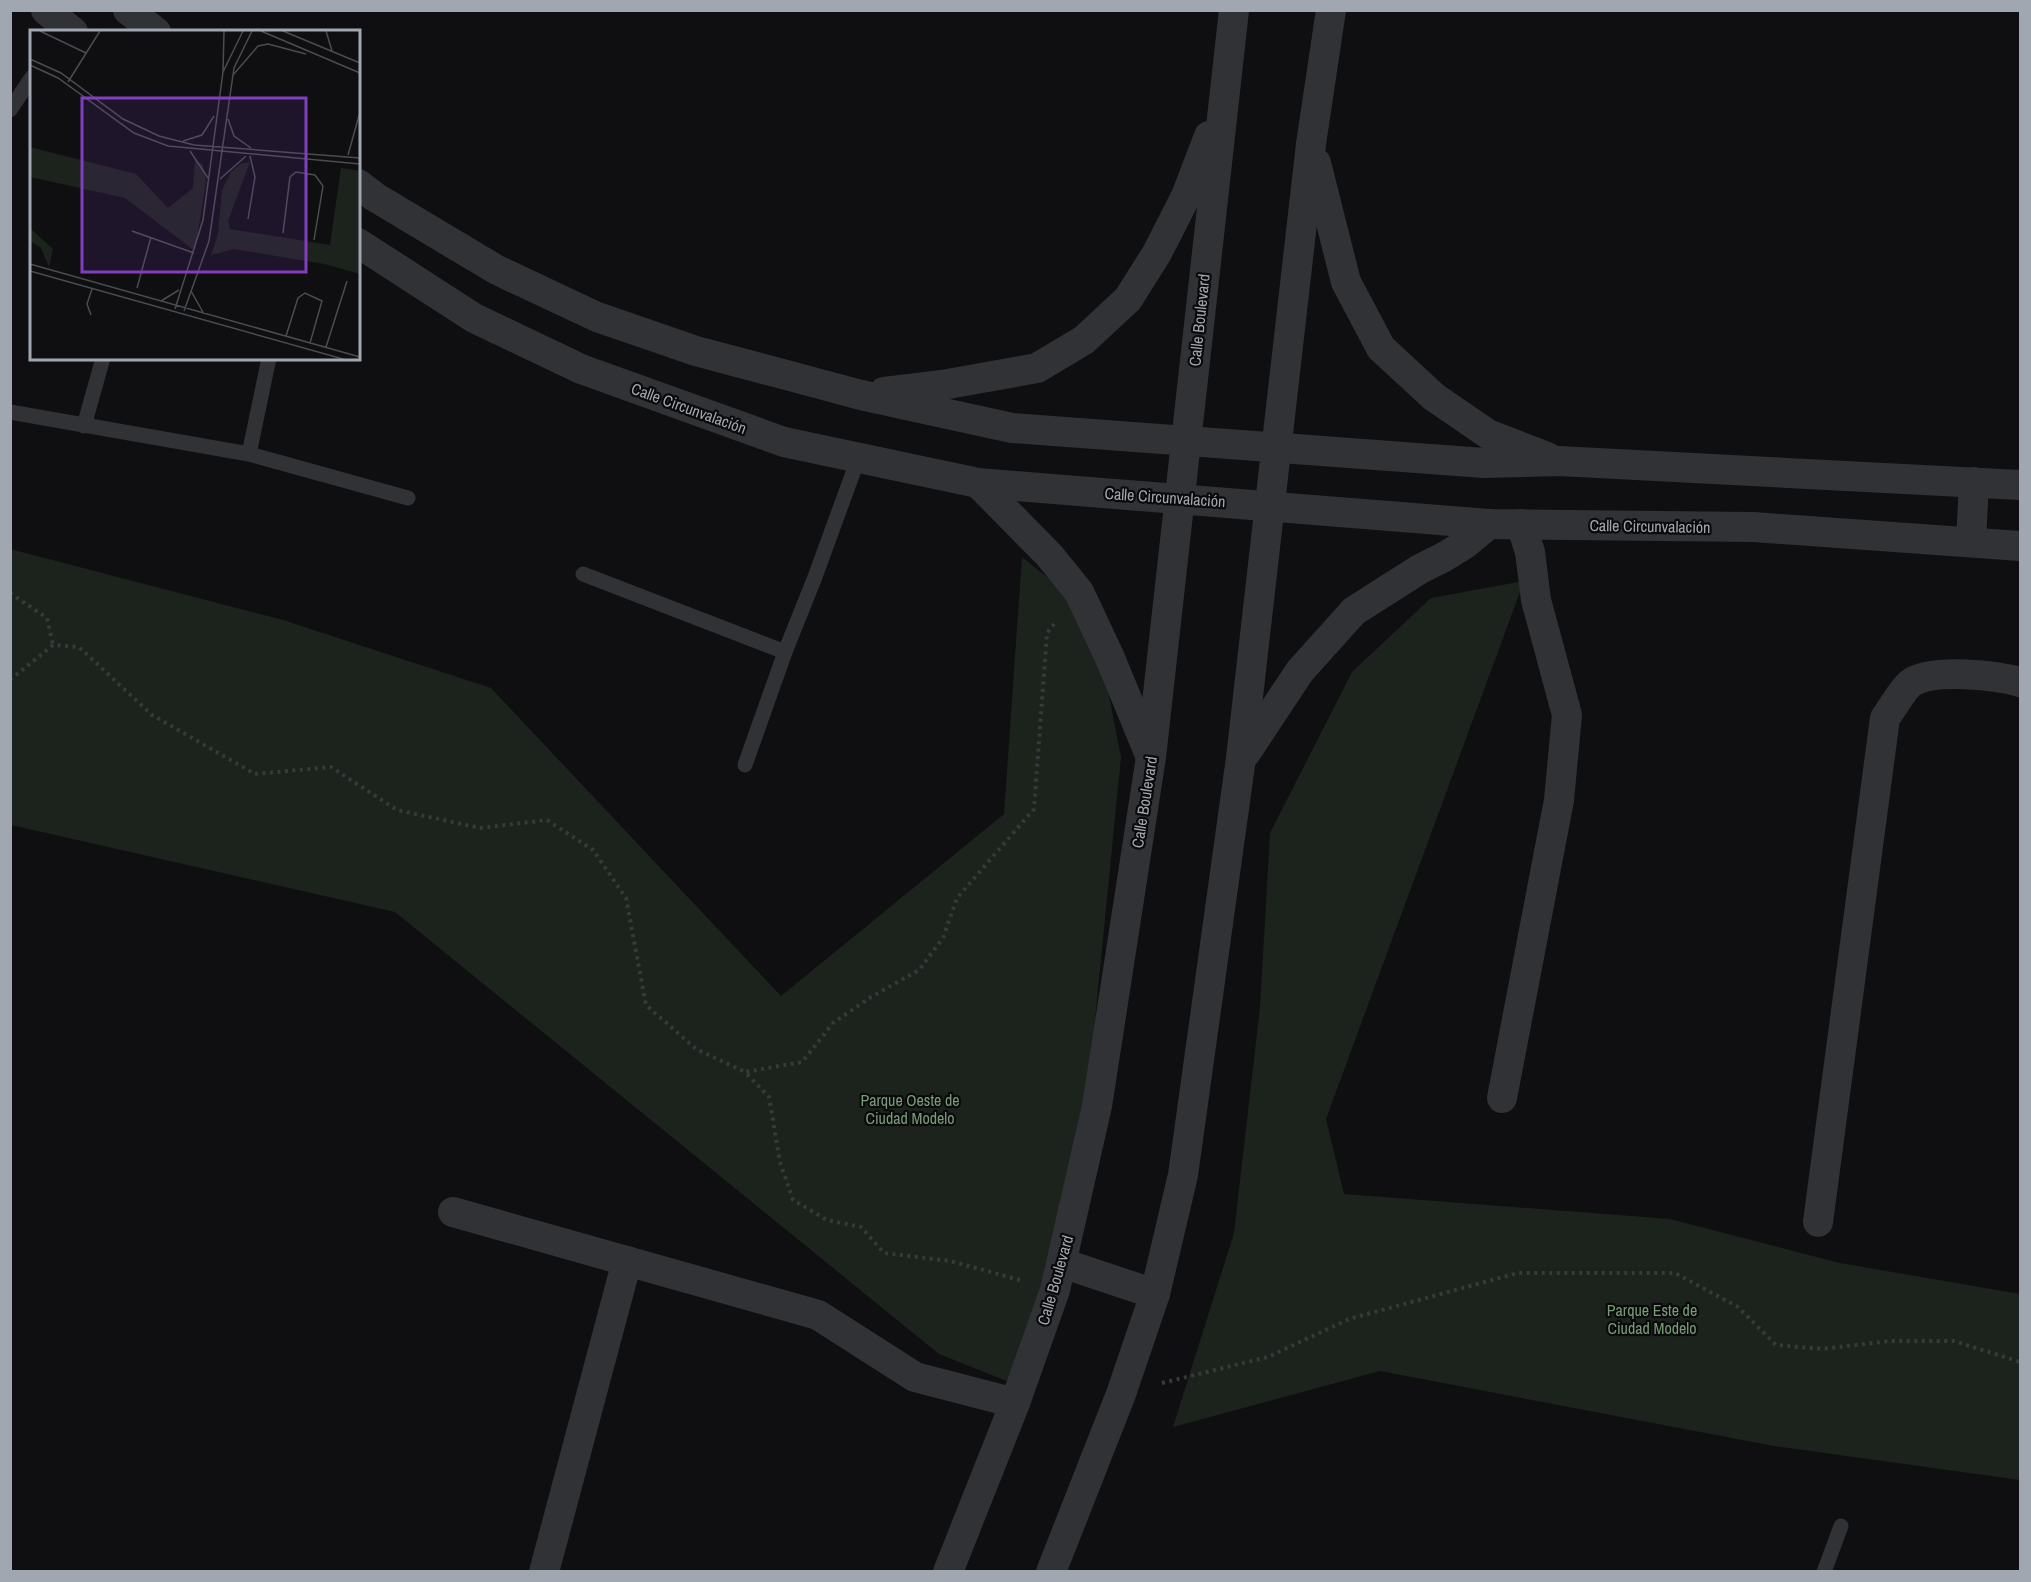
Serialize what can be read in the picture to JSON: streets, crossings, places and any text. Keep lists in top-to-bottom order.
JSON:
{
  "streets": {
    "street": ["Calle Boulevard", "Calle Circunvalación"]
  },
  "crossings": [
    ["Calle Boulevard", "Calle Circunvalación"]
  ],
  "parks": ["Parque Oeste de Ciudad Modelo", "Parque Este de Ciudad Modelo"]
}
